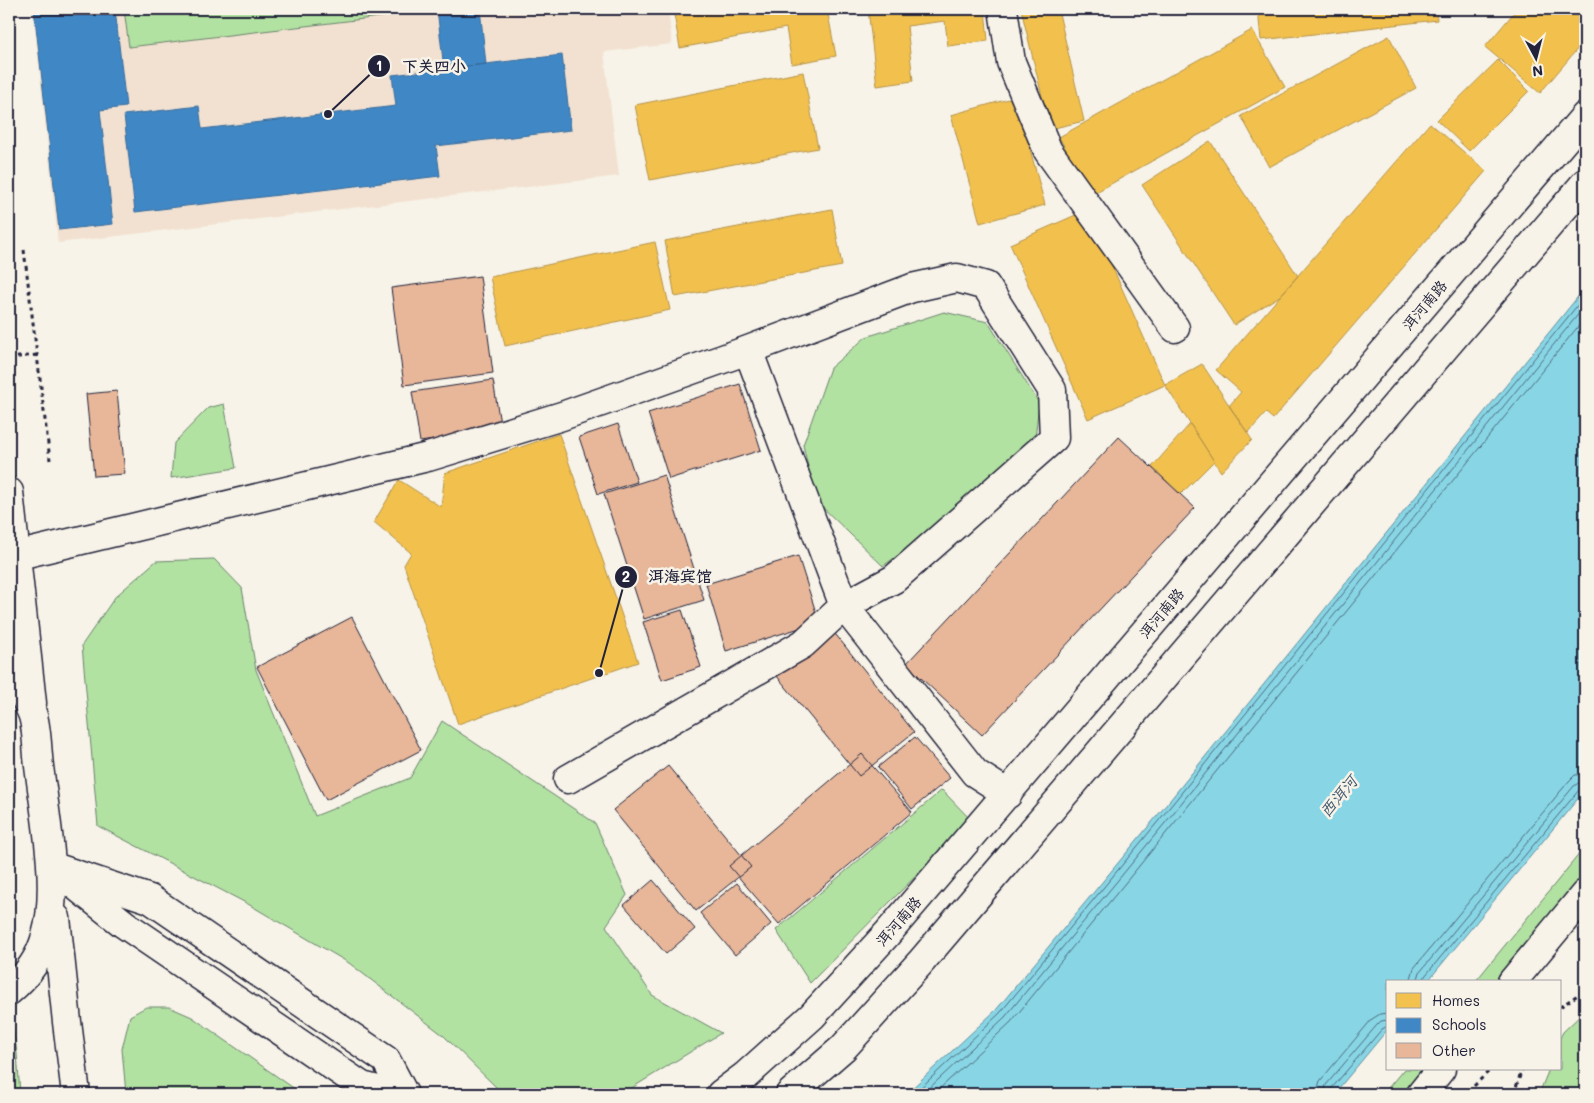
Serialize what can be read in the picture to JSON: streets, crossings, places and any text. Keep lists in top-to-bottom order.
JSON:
{
  "streets": {
    "main road": ["洱河南路"]
  },
  "water": ["西洱河"],
  "places": ["下关四小", "洱海宾馆"],
  "legend": ["Homes", "Schools", "Other"],
  "north": "bottom"
}
